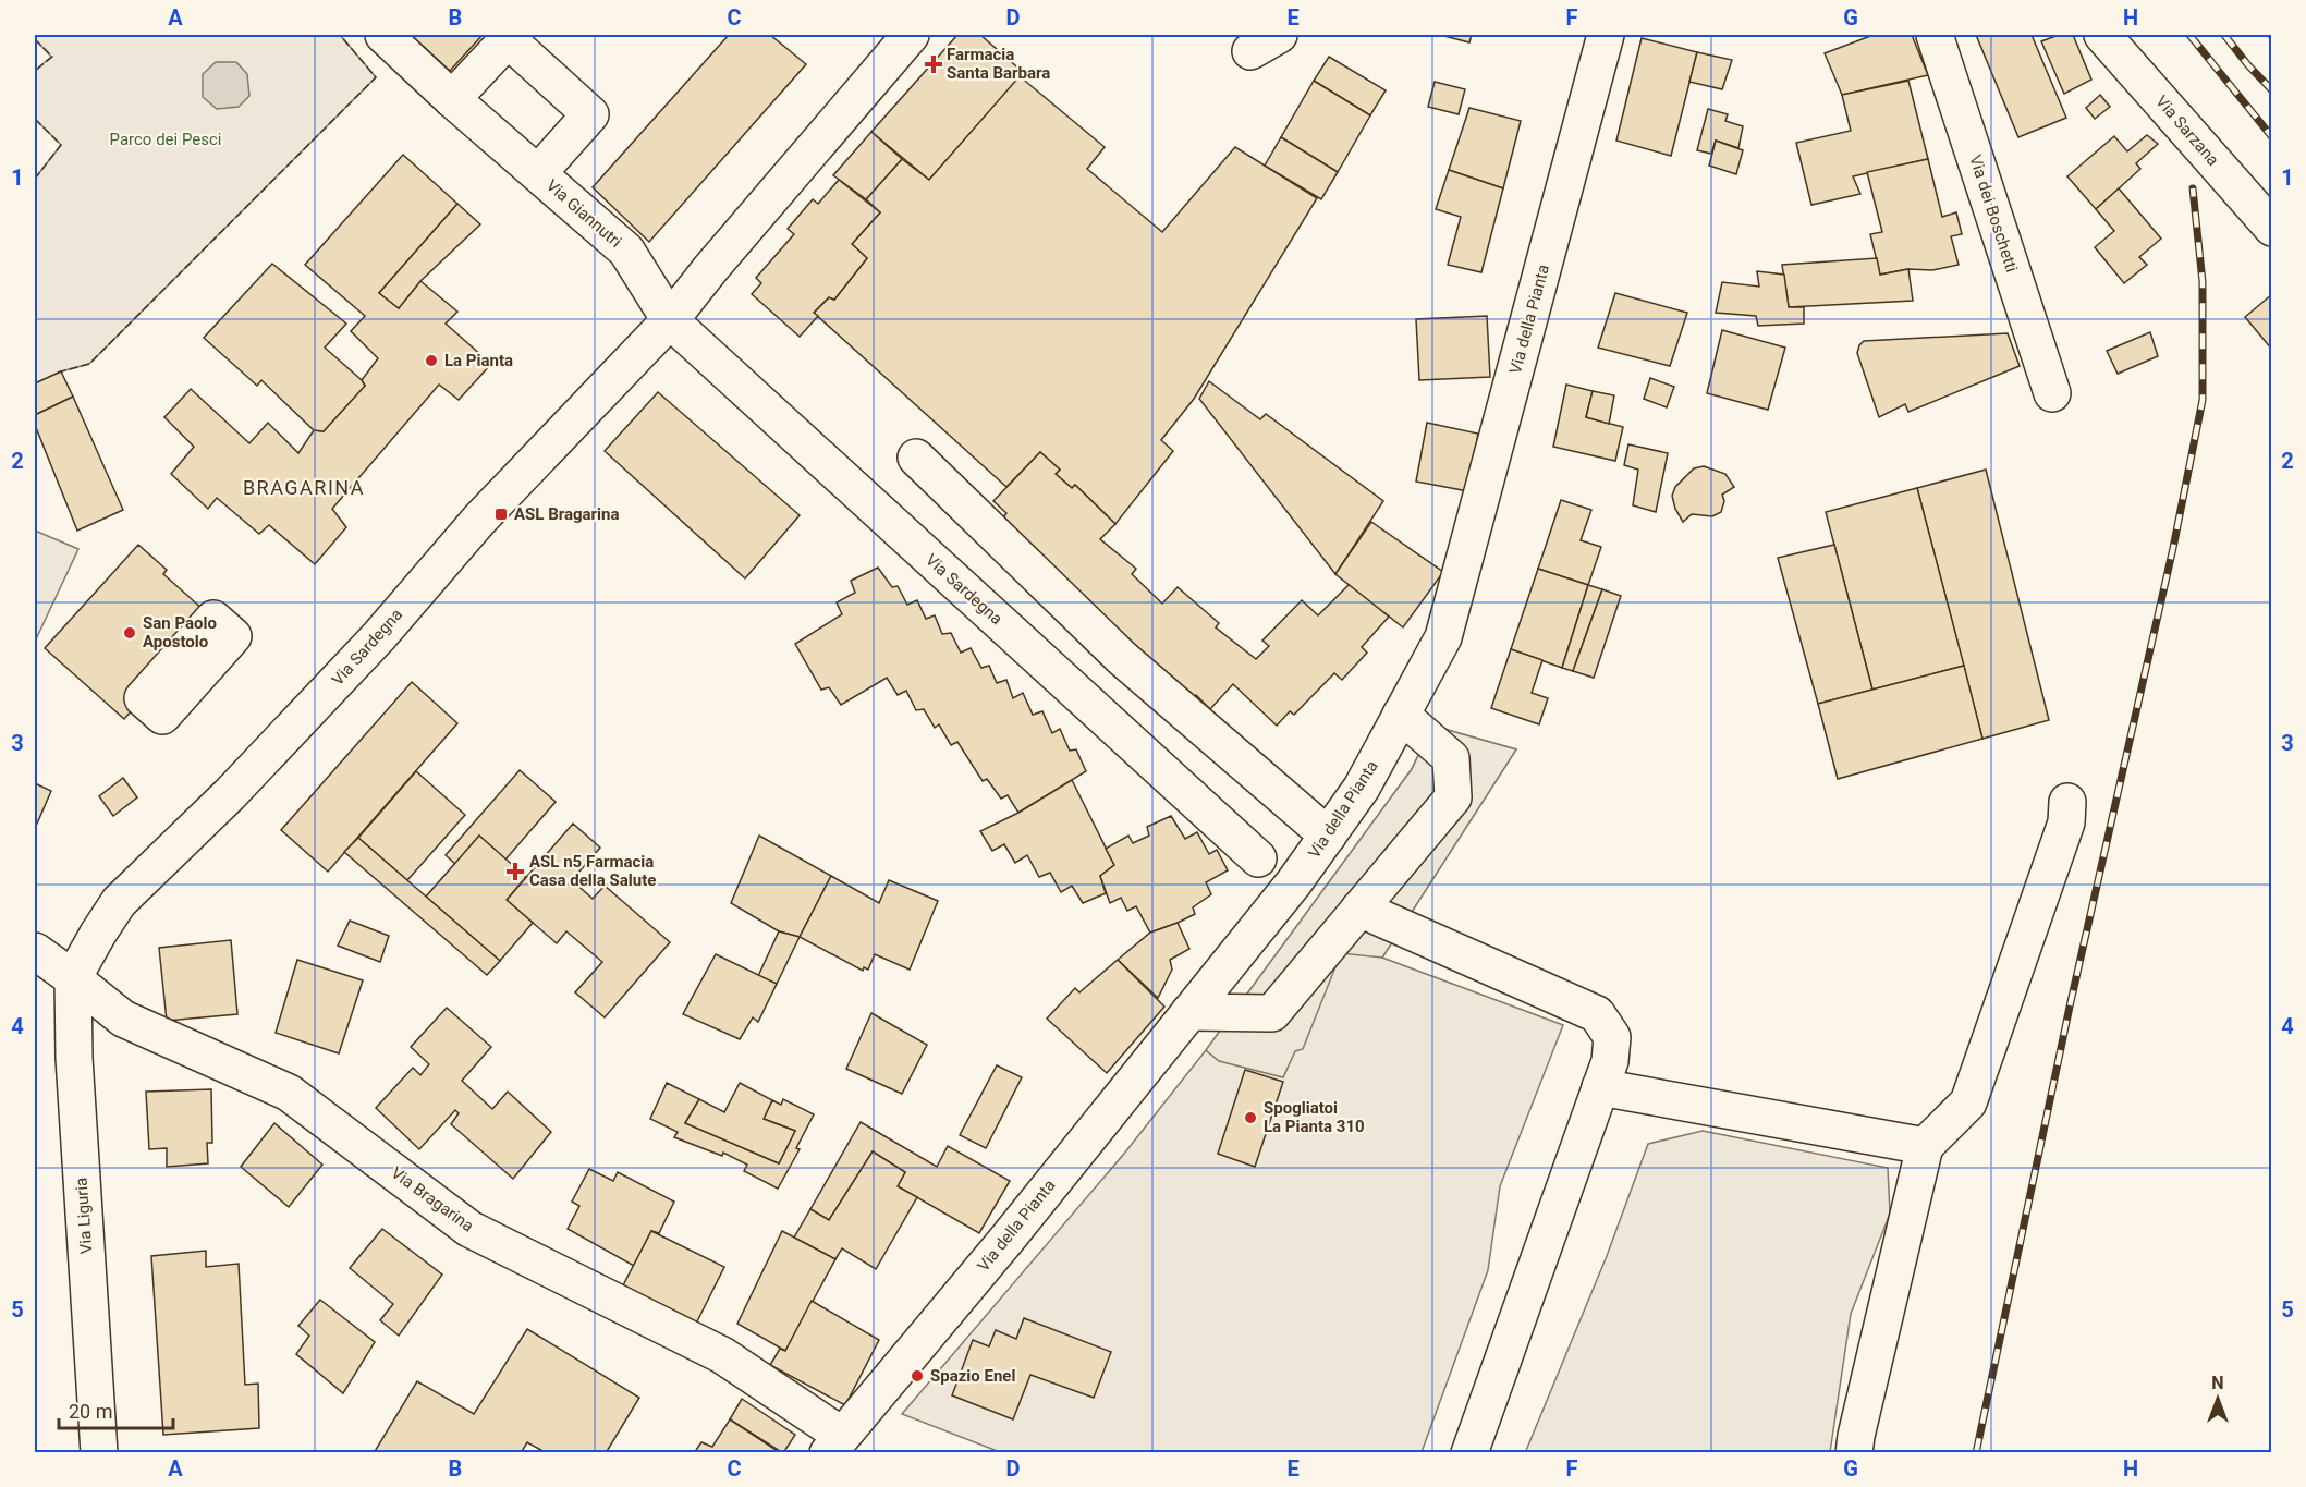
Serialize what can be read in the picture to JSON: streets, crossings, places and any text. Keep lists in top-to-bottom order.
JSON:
{
  "streets": {
    "street": [
      "Via Sarzana",
      "Via Giannutri",
      "Via dei Boschetti",
      "Via della Pianta",
      "Via Sardegna",
      "Via Bragarina",
      "Via Liguria"
    ]
  },
  "crossings": [
    ["Via Giannutri", "Via Sardegna"],
    ["Via della Pianta", "Via Bragarina"],
    ["Via Sardegna", "Via Bragarina"],
    ["Via Sardegna", "Via Liguria"],
    ["Via Bragarina", "Via Liguria"]
  ],
  "districts": ["BRAGARINA"],
  "parks": ["Parco dei Pesci"],
  "places": {
    "health": ["Farmacia Santa Barbara", "ASL n5 Farmacia Casa della Salute"],
    "other": [
      "La Pianta",
      "San Paolo Apostolo",
      "Spogliatoi La Pianta 310",
      "Spazio Enel"
    ],
    "transit": ["ASL Bragarina"]
  },
  "scale_bar": "20 m",
  "north": "top",
  "grid": {
    "columns": [
      "A",
      "B",
      "C",
      "D",
      "E",
      "F",
      "G",
      "H"
    ],
    "rows": [
      "1",
      "2",
      "3",
      "4",
      "5"
    ]
  }
}
